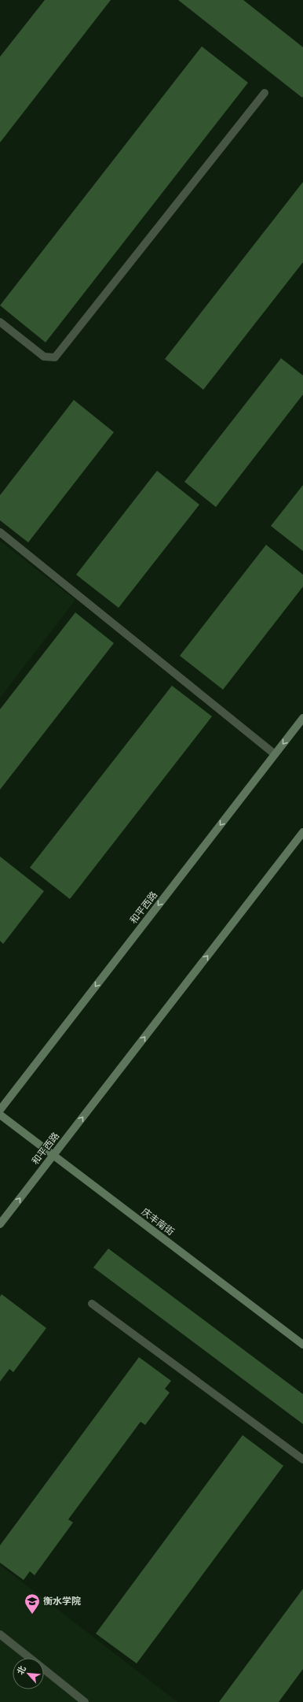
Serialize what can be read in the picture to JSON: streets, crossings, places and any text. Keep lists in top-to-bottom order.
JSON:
{
  "streets": {
    "main road": ["和平西路", "庆丰南街"]
  },
  "crossings": [
    ["和平西路", "庆丰南街"]
  ],
  "places": {
    "school or university": ["衡水学院"]
  },
  "north": "top left"
}
